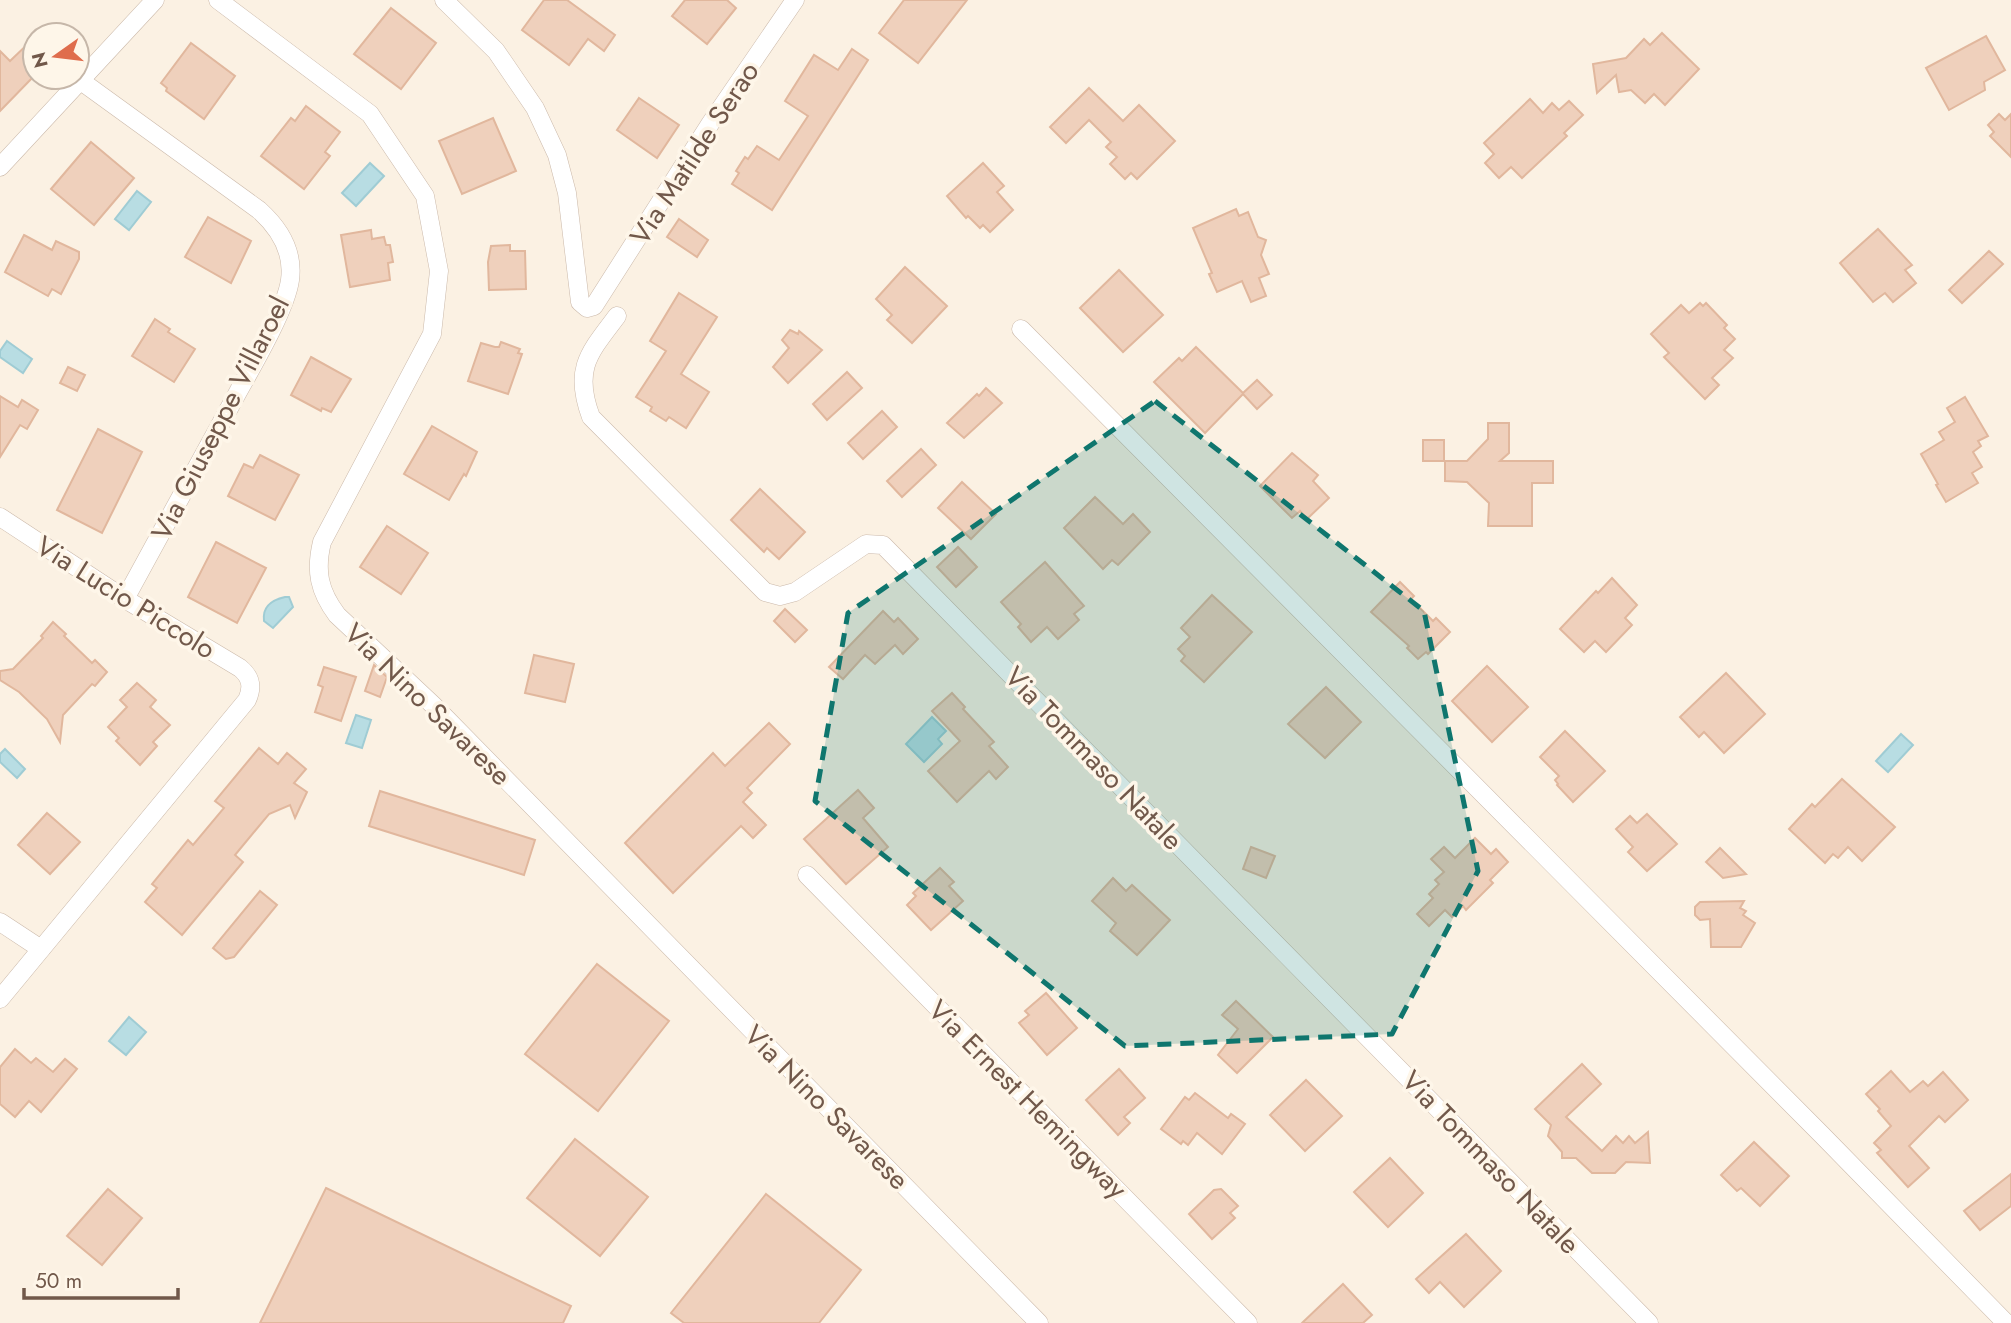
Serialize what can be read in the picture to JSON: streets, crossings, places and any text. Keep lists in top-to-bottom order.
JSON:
{
  "streets": {
    "street": [
      "Via Matilde Serao",
      "Via Giuseppe Villaroel",
      "Via Lucio Piccolo",
      "Via Nino Savarese",
      "Via Tommaso Natale",
      "Via Ernest Hemingway"
    ]
  },
  "crossings": [
    ["Via Giuseppe Villaroel", "Via Lucio Piccolo"]
  ],
  "scale_bar": "50 m",
  "north": "left"
}
